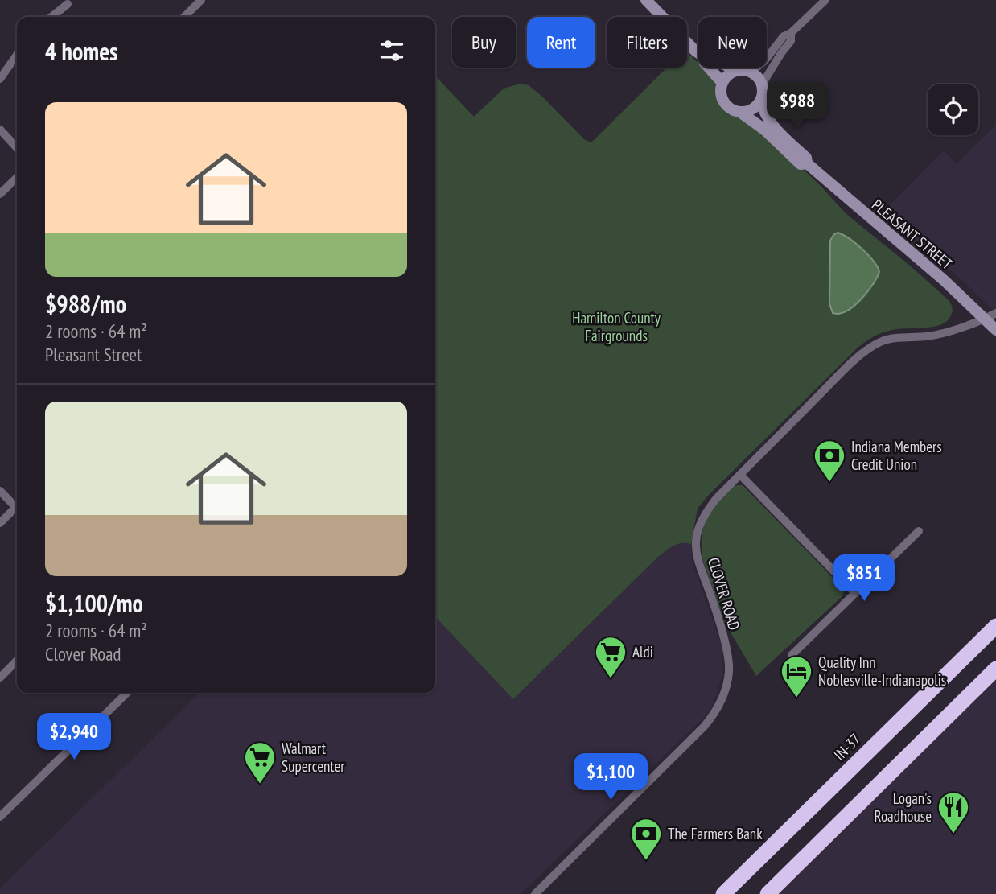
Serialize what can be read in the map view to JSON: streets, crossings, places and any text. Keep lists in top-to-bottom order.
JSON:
{
  "streets": {
    "highway": ["IN-37"],
    "street": ["PLEASANT STREET", "CLOVER ROAD"]
  },
  "crossings": [
    ["PLEASANT STREET", "CLOVER ROAD"]
  ],
  "parks": ["Hamilton County Fairgrounds"],
  "places": {
    "bank": ["Indiana Members Credit Union", "The Farmers Bank"],
    "supermarket": ["Aldi", "Walmart Supercenter"],
    "hotel": ["Quality Inn Noblesville-Indianapolis"],
    "restaurant": ["Logan's Roadhouse"]
  },
  "page": {
    "chip": [
      "Buy",
      "Rent",
      "Filters",
      "New"
    ],
    "heading": "4 homes",
    "price": [
      "$988",
      "$851",
      "$2,940",
      "$1,100"
    ],
    "list": [
      {
        "name": "$988/mo",
        "note": "2 rooms · 64 m² · Pleasant Street"
      },
      {
        "name": "$1,100/mo",
        "note": "2 rooms · 64 m² · Clover Road"
      }
    ]
  }
}
